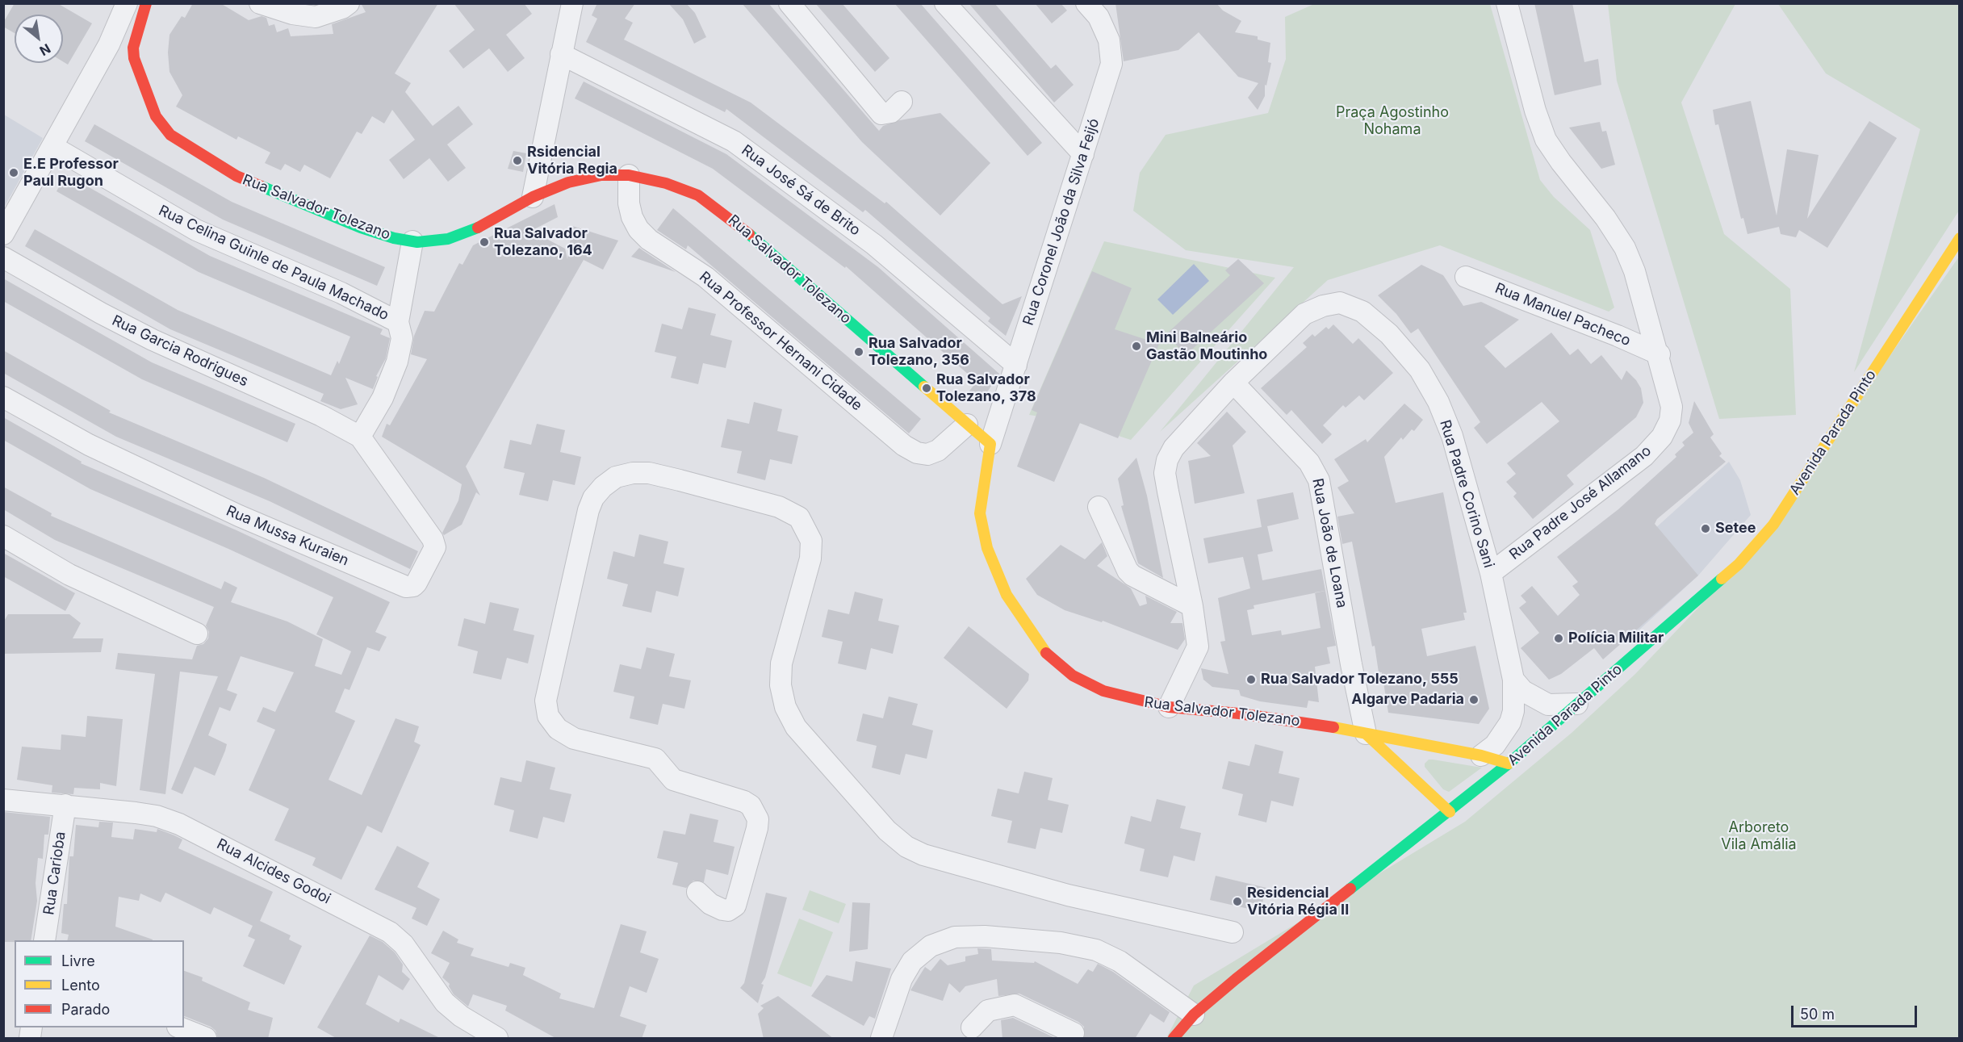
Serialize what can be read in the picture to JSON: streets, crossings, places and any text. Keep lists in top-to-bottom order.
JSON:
{
  "streets": {
    "street": [
      "Rua José Sá de Brito",
      "Rua Salvador Tolezano",
      "Rua Coronel João da Silva Feijó",
      "Rua Celina Guinle de Paula Machado",
      "Rua Manuel Pacheco",
      "Rua Professor Hernani Cidade",
      "Rua Garcia Rodrigues",
      "Avenida Parada Pinto",
      "Rua Padre Corino Sani",
      "Rua Padre José Allamano",
      "Rua Mussa Kuraien",
      "Rua João de Loana",
      "Rua Alcides Godoi",
      "Rua Carioba"
    ]
  },
  "crossings": [
    ["Rua José Sá de Brito", "Rua Coronel João da Silva Feijó"],
    ["Rua Salvador Tolezano", "Rua Coronel João da Silva Feijó"],
    ["Rua Salvador Tolezano", "Rua Celina Guinle de Paula Machado"],
    ["Rua Salvador Tolezano", "Rua Professor Hernani Cidade"],
    ["Rua Salvador Tolezano", "Avenida Parada Pinto"],
    ["Rua Salvador Tolezano", "Rua Padre Corino Sani"],
    ["Rua Salvador Tolezano", "Rua João de Loana"],
    ["Rua Manuel Pacheco", "Rua Padre José Allamano"],
    ["Rua Garcia Rodrigues", "Rua Mussa Kuraien"],
    ["Rua Padre Corino Sani", "Rua Padre José Allamano"],
    ["Rua Padre Corino Sani", "Rua João de Loana"],
    ["Rua Alcides Godoi", "Rua Carioba"]
  ],
  "parks": ["Praça Agostinho Nohama", "Arboreto Vila Amália"],
  "places": [
    "Rsidencial Vitória Regia",
    "E.E Professor Paul Rugon",
    "Rua Salvador Tolezano, 164",
    "Mini Balneário Gastão Moutinho",
    "Rua Salvador Tolezano, 356",
    "Rua Salvador Tolezano, 378",
    "Setee",
    "Polícia Militar",
    "Rua Salvador Tolezano, 555",
    "Algarve Padaria",
    "Residencial Vitória Régia II"
  ],
  "legend": ["Livre", "Lento", "Parado"],
  "scale_bar": "50 m",
  "north": "bottom right"
}
